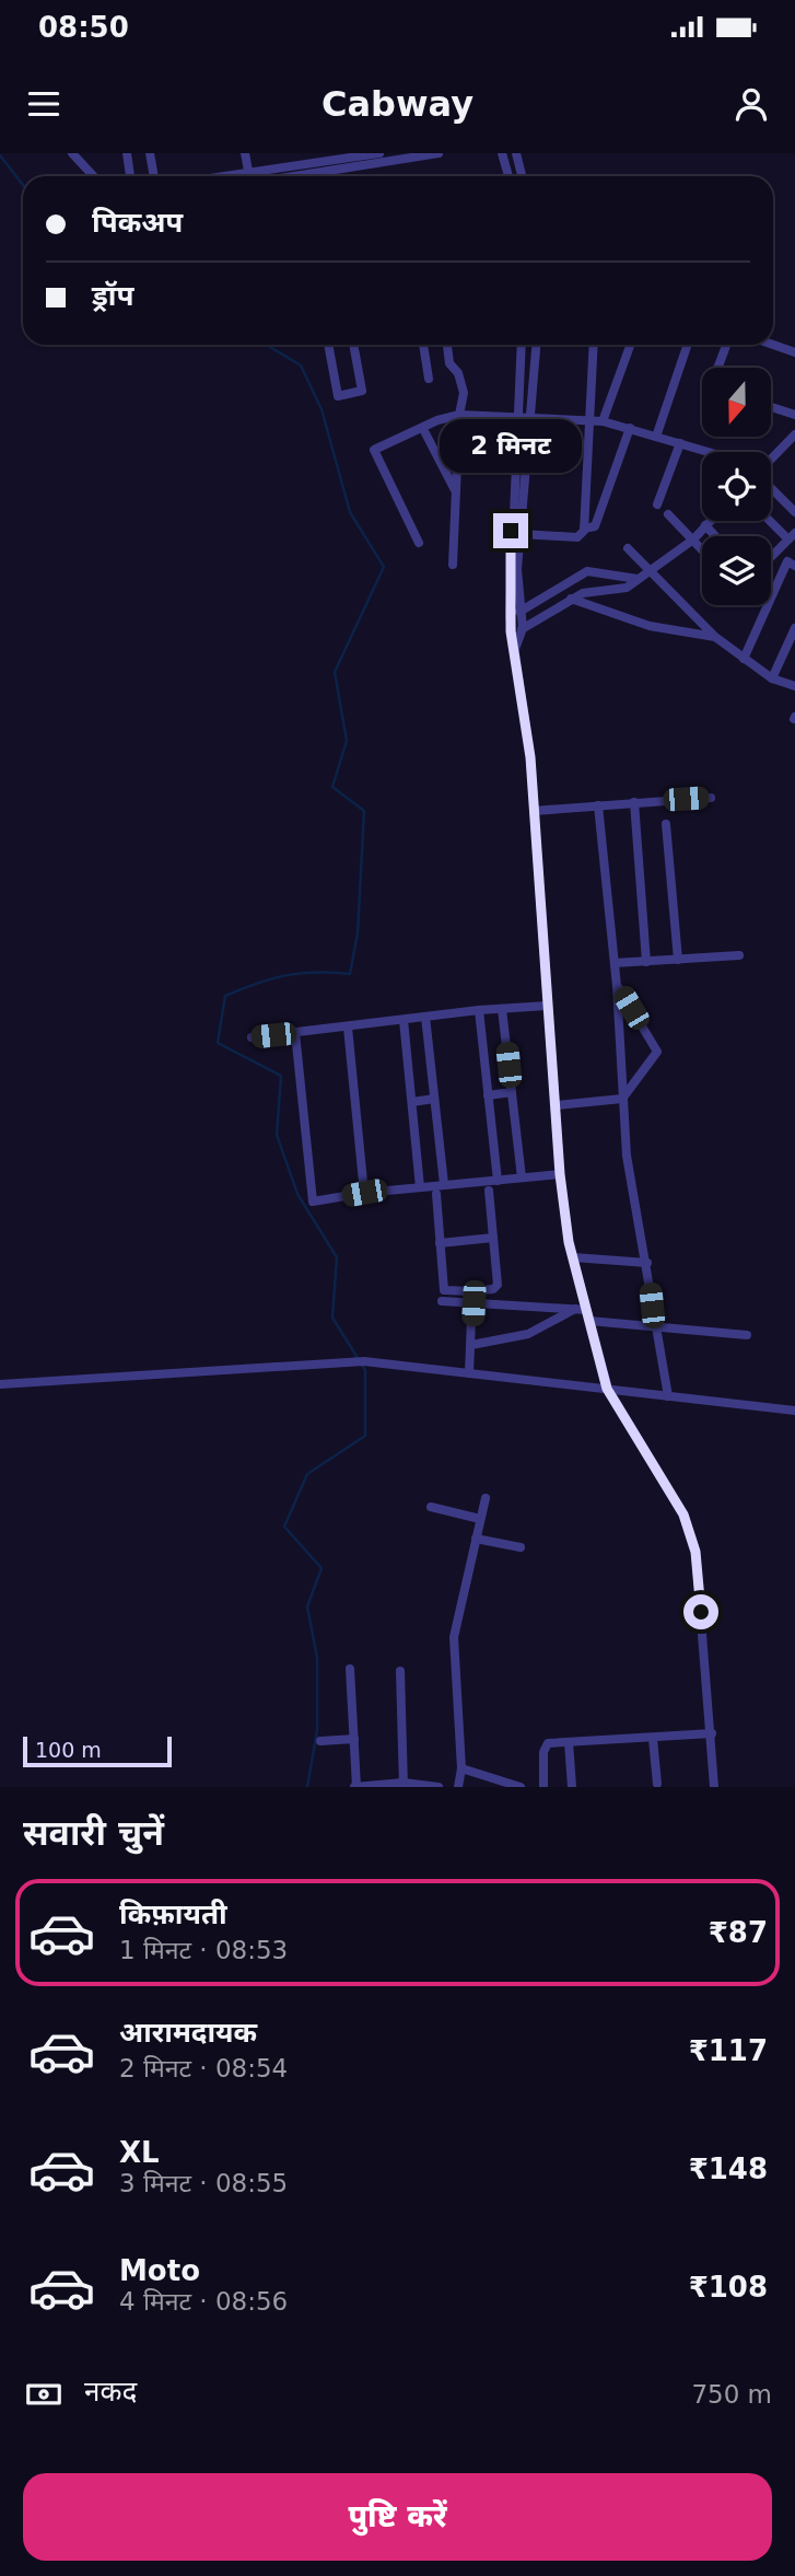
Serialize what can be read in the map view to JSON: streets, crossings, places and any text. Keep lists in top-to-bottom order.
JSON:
{
  "scale_bar": "100 m",
  "north": "bottom",
  "page": {
    "status": "08:50",
    "header": "Cabway",
    "banner": ["पिकअप", "ड्रॉप"],
    "bubble": "2 मिनट",
    "scale": "100 m",
    "heading": "सवारी चुनें",
    "list": [
      {
        "name": "किफ़ायती",
        "note": "1 मिनट · 08:53",
        "value": "₹87"
      },
      {
        "name": "आरामदायक",
        "note": "2 मिनट · 08:54",
        "value": "₹117"
      },
      {
        "name": "XL",
        "note": "3 मिनट · 08:55",
        "value": "₹148"
      },
      {
        "name": "Moto",
        "note": "4 मिनट · 08:56",
        "value": "₹108"
      }
    ],
    "pay": ["नकद", "750 m"],
    "buttons": "पुष्टि करें"
  }
}
